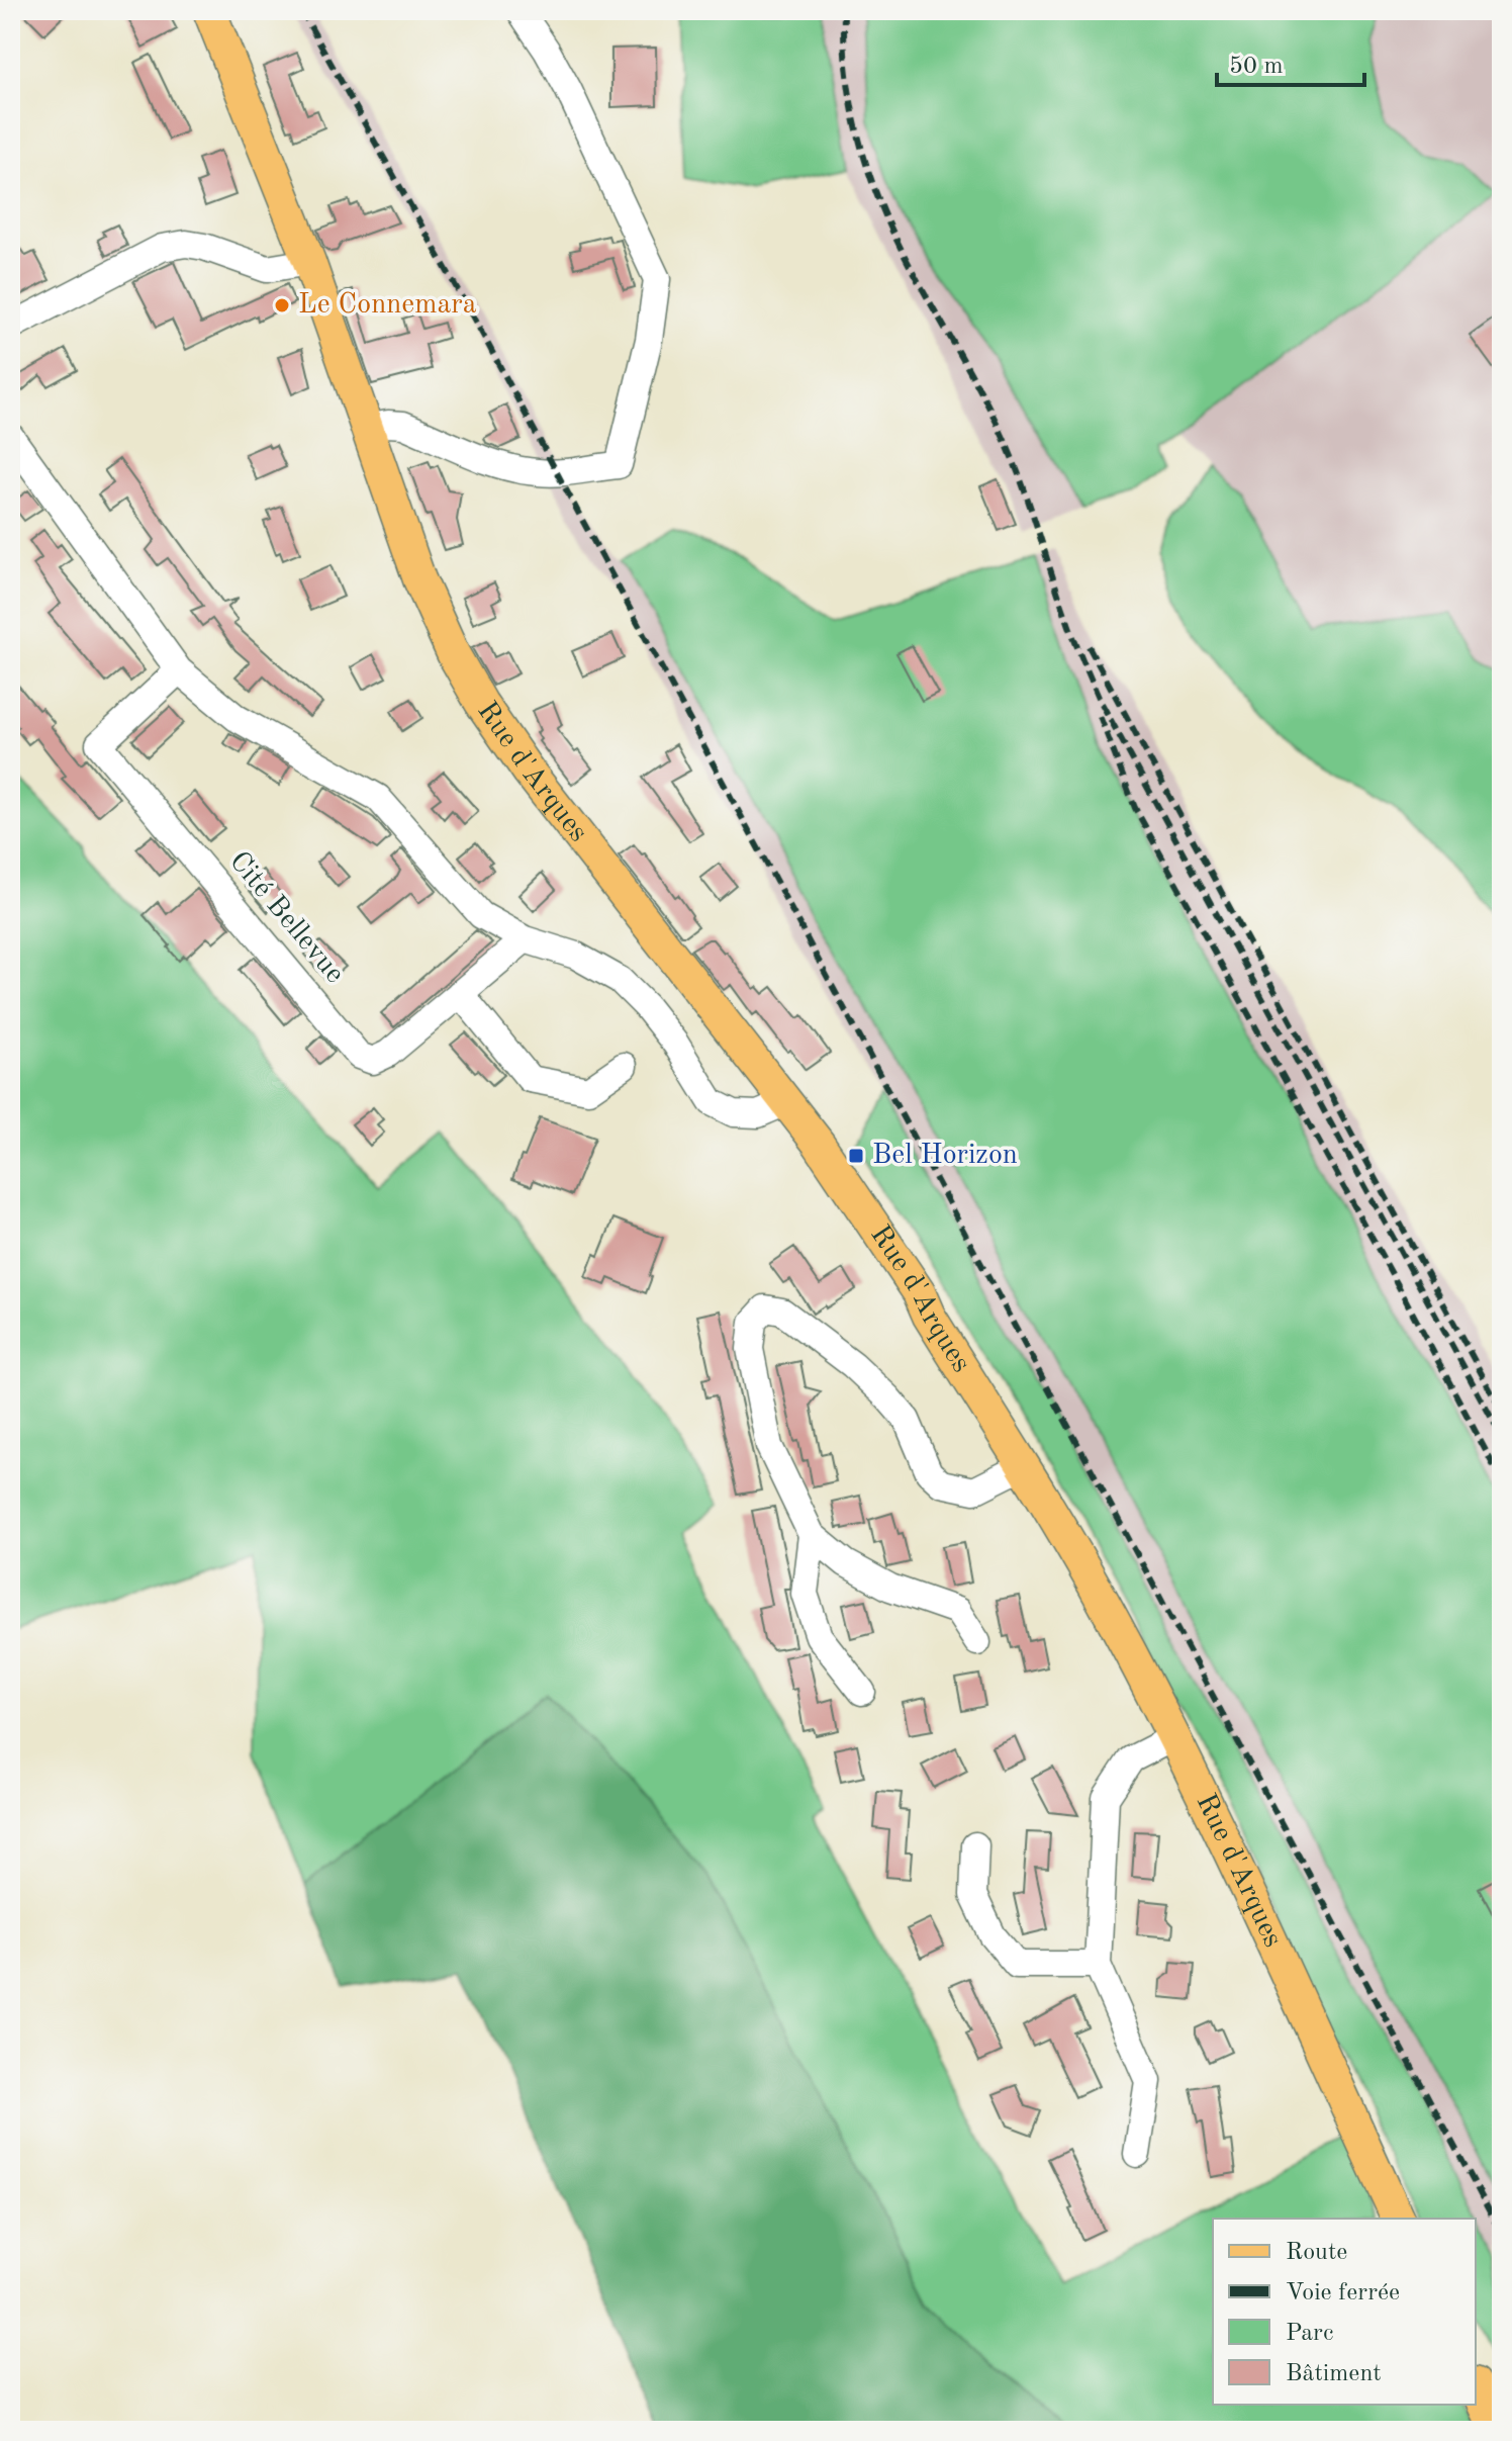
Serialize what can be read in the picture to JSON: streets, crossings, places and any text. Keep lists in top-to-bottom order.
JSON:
{
  "streets": {
    "main road": ["Rue d'Arques"],
    "street": ["Cité Bellevue"]
  },
  "places": {
    "other": ["Le Connemara"],
    "transit": ["Bel Horizon"]
  },
  "legend": [
    "Route",
    "Voie ferrée",
    "Parc",
    "Bâtiment"
  ],
  "scale_bar": "50 m"
}
